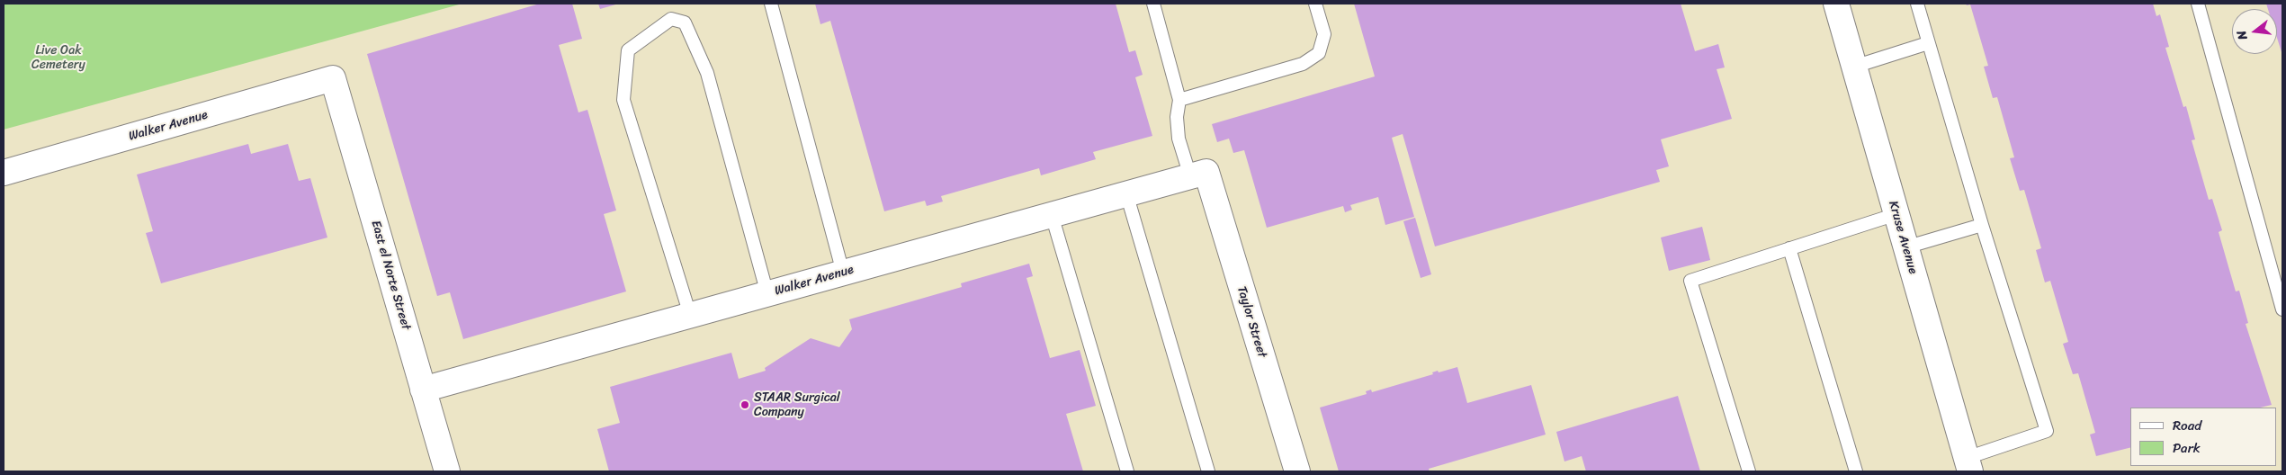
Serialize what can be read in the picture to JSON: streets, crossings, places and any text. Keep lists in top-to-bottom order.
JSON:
{
  "streets": {
    "street": [
      "Walker Avenue",
      "Kruse Avenue",
      "East el Norte Street",
      "Taylor Street"
    ]
  },
  "crossings": [
    ["Walker Avenue", "East el Norte Street"],
    ["Walker Avenue", "Taylor Street"]
  ],
  "parks": ["Live Oak Cemetery"],
  "places": ["STAAR Surgical Company"],
  "legend": ["Road", "Park"],
  "north": "left"
}
